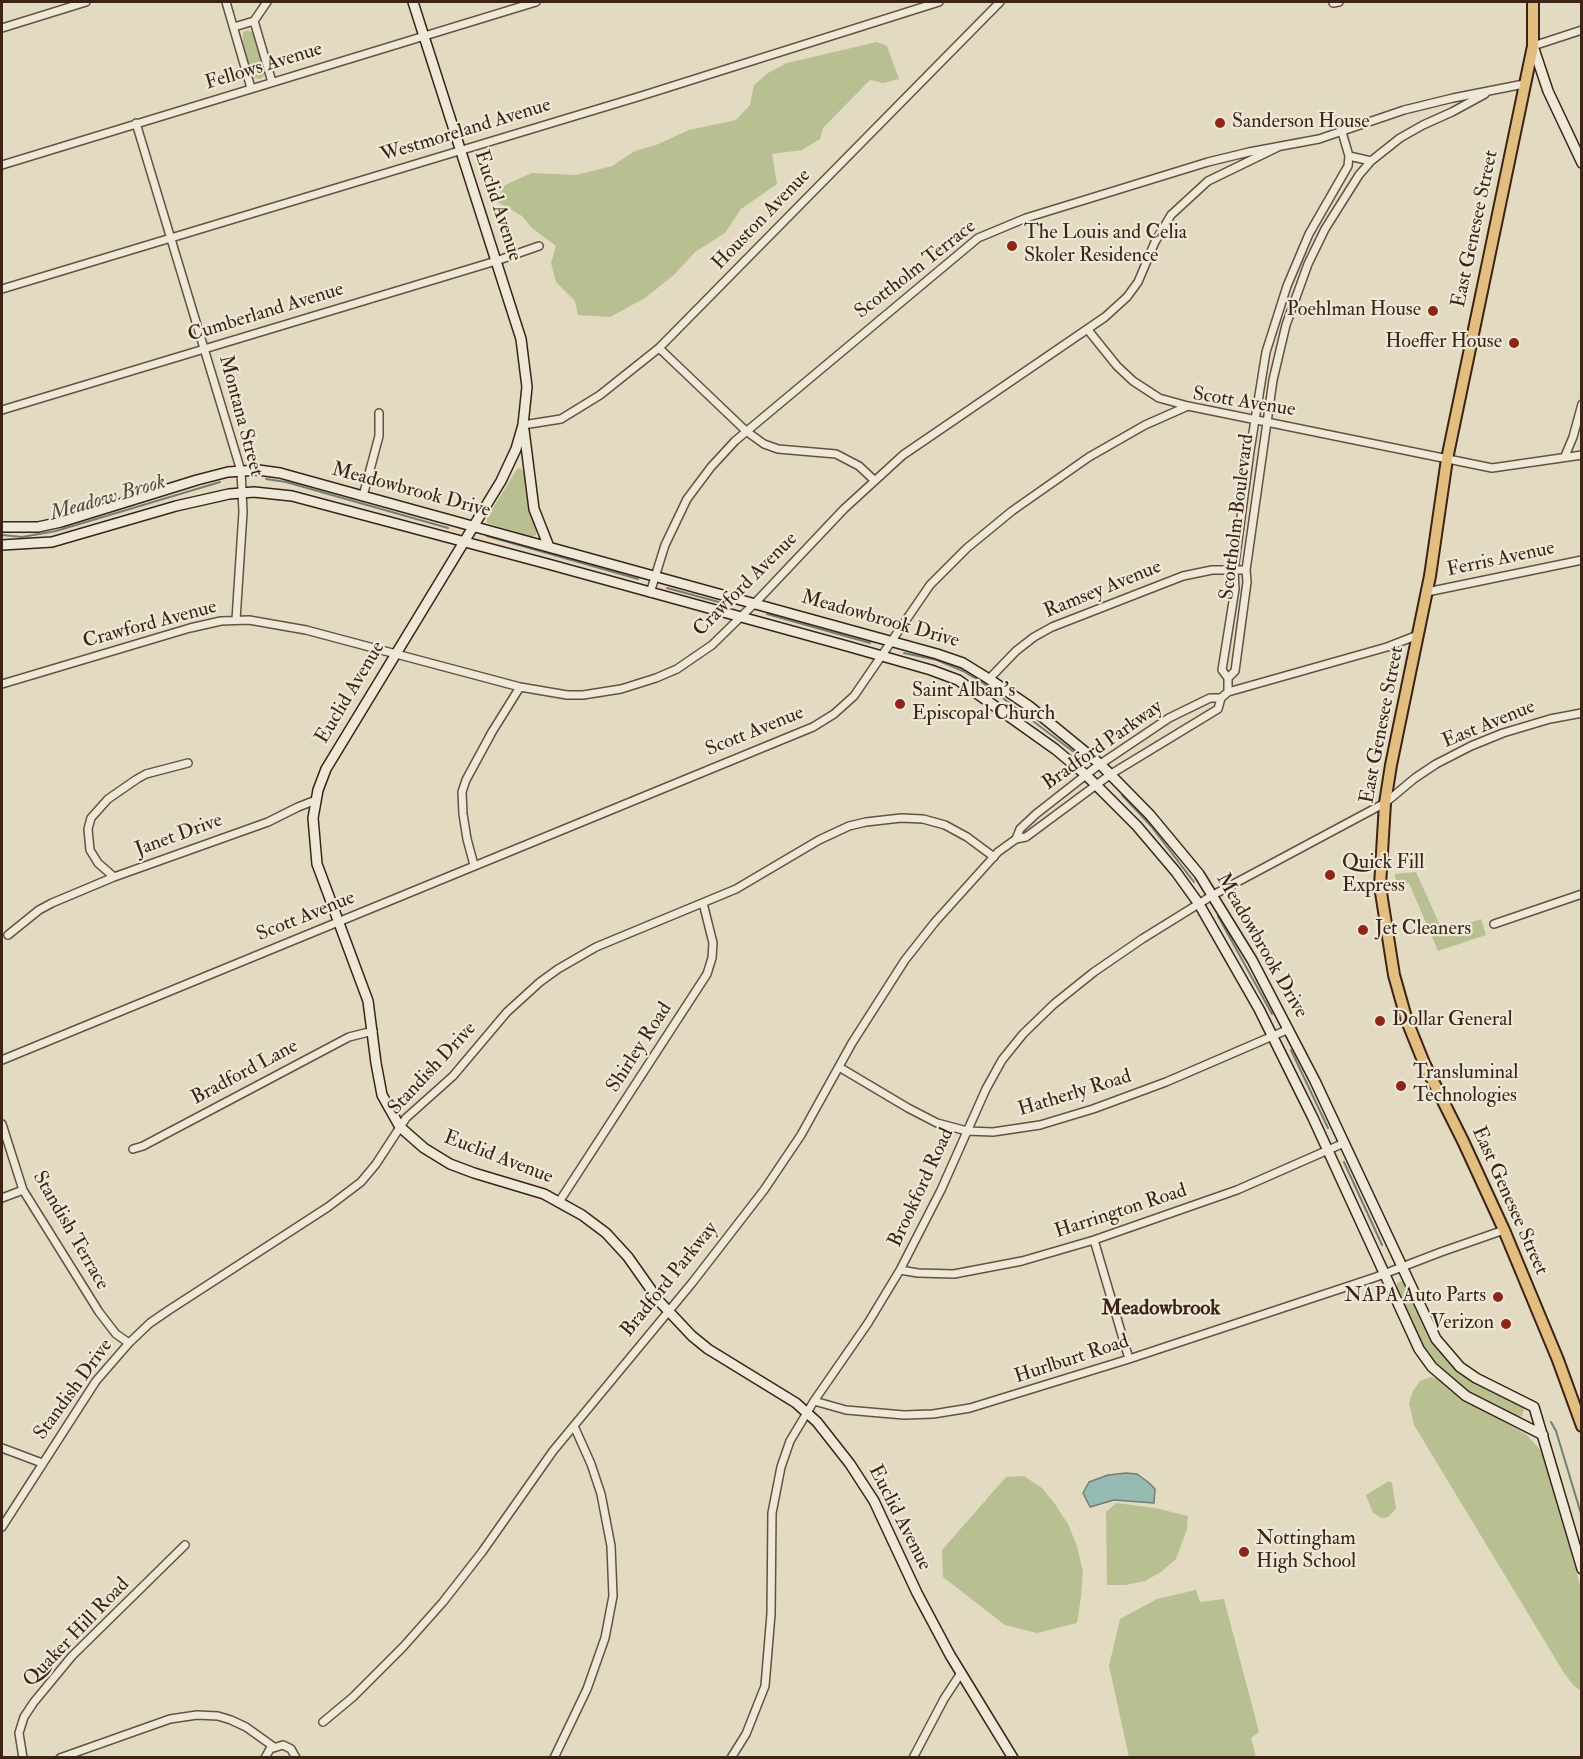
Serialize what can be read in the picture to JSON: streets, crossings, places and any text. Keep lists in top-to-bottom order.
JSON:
{
  "streets": {
    "main road": ["East Genesee Street"],
    "street": [
      "Fellows Avenue",
      "Westmoreland Avenue",
      "Euclid Avenue",
      "Houston Avenue",
      "Scottholm Terrace",
      "Cumberland Avenue",
      "Scott Avenue",
      "Montana Street",
      "Meadowbrook Drive",
      "Scottholm Boulevard",
      "Ferris Avenue",
      "Crawford Avenue",
      "Ramsey Avenue",
      "East Avenue",
      "Bradford Parkway",
      "Janet Drive",
      "Shirley Road",
      "Standish Drive",
      "Bradford Lane",
      "Hatherly Road",
      "Brookford Road",
      "Harrington Road",
      "Standish Terrace",
      "Hurlburt Road",
      "Quaker Hill Road"
    ]
  },
  "crossings": [
    ["Fellows Avenue", "Euclid Avenue"],
    ["Fellows Avenue", "Montana Street"],
    ["Westmoreland Avenue", "Euclid Avenue"],
    ["Westmoreland Avenue", "Montana Street"],
    ["Euclid Avenue", "Houston Avenue"],
    ["Euclid Avenue", "Cumberland Avenue"],
    ["Euclid Avenue", "Scott Avenue"],
    ["Euclid Avenue", "Meadowbrook Drive"],
    ["Euclid Avenue", "Crawford Avenue"],
    ["Euclid Avenue", "Bradford Parkway"],
    ["Euclid Avenue", "Janet Drive"],
    ["Euclid Avenue", "Shirley Road"],
    ["Euclid Avenue", "Standish Drive"],
    ["Euclid Avenue", "Bradford Lane"],
    ["Euclid Avenue", "Brookford Road"],
    ["East Genesee Street", "Scott Avenue"],
    ["East Genesee Street", "Scottholm Boulevard"],
    ["East Genesee Street", "Ferris Avenue"],
    ["East Genesee Street", "East Avenue"],
    ["East Genesee Street", "Bradford Parkway"],
    ["East Genesee Street", "Brookford Road"],
    ["East Genesee Street", "Hurlburt Road"],
    ["Scottholm Terrace", "Meadowbrook Drive"],
    ["Scottholm Terrace", "Scottholm Boulevard"],
    ["Scottholm Terrace", "Crawford Avenue"],
    ["Cumberland Avenue", "Montana Street"],
    ["Scott Avenue", "Meadowbrook Drive"],
    ["Scott Avenue", "Scottholm Boulevard"],
    ["Montana Street", "Meadowbrook Drive"],
    ["Montana Street", "Crawford Avenue"],
    ["Meadowbrook Drive", "Crawford Avenue"],
    ["Meadowbrook Drive", "Ramsey Avenue"],
    ["Meadowbrook Drive", "Bradford Parkway"],
    ["Meadowbrook Drive", "Hatherly Road"],
    ["Meadowbrook Drive", "Brookford Road"],
    ["Meadowbrook Drive", "Harrington Road"],
    ["Meadowbrook Drive", "Hurlburt Road"],
    ["Scottholm Boulevard", "Ramsey Avenue"],
    ["Scottholm Boulevard", "Bradford Parkway"],
    ["East Avenue", "Brookford Road"],
    ["Bradford Parkway", "Standish Drive"],
    ["Bradford Parkway", "Hatherly Road"],
    ["Shirley Road", "Standish Drive"],
    ["Standish Drive", "Standish Terrace"],
    ["Hatherly Road", "Brookford Road"],
    ["Brookford Road", "Harrington Road"],
    ["Brookford Road", "Hurlburt Road"]
  ],
  "districts": ["Meadowbrook"],
  "water": ["Meadow Brook"],
  "places": [
    "Sanderson House",
    "The Louis and Celia Skoler Residence",
    "Poehlman House",
    "Hoeffer House",
    "Saint Alban's Episcopal Church",
    "Quick Fill Express",
    "Jet Cleaners",
    "Dollar General",
    "Transluminal Technologies",
    "NAPA Auto Parts",
    "Verizon",
    "Nottingham High School"
  ]
}
